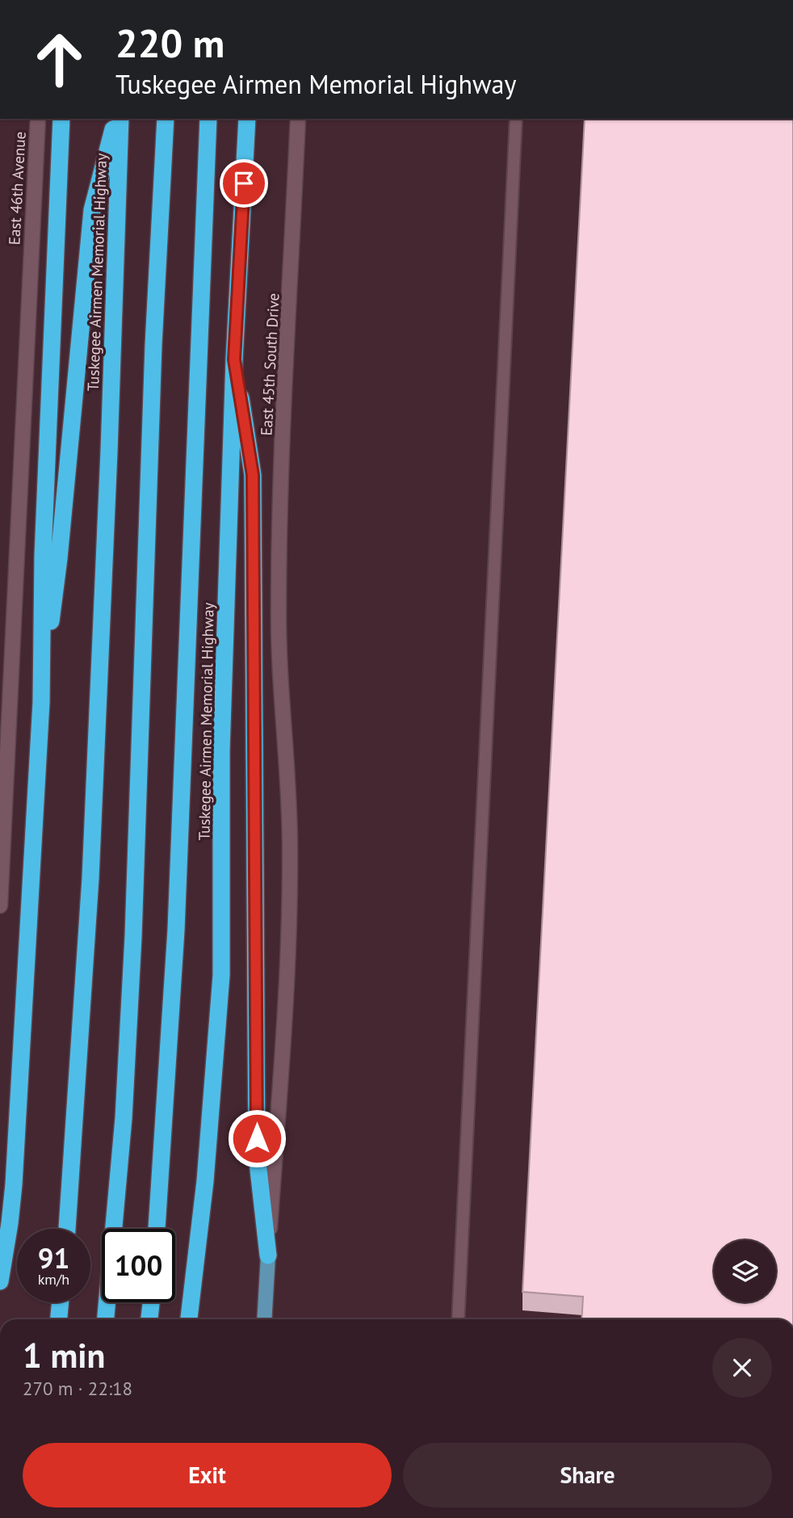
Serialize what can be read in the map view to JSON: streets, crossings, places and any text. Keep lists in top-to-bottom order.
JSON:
{
  "streets": {
    "highway": ["Tuskegee Airmen Memorial Highway"],
    "main road": ["East 46th Avenue", "East 45th South Drive"]
  },
  "page": {
    "turn": ["220 m", "Tuskegee Airmen Memorial Highway"],
    "speed": "91 km/h",
    "limit": "100",
    "heading": ["1 min", "270 m · 22:18"],
    "buttons": ["Exit", "Share"]
  }
}
